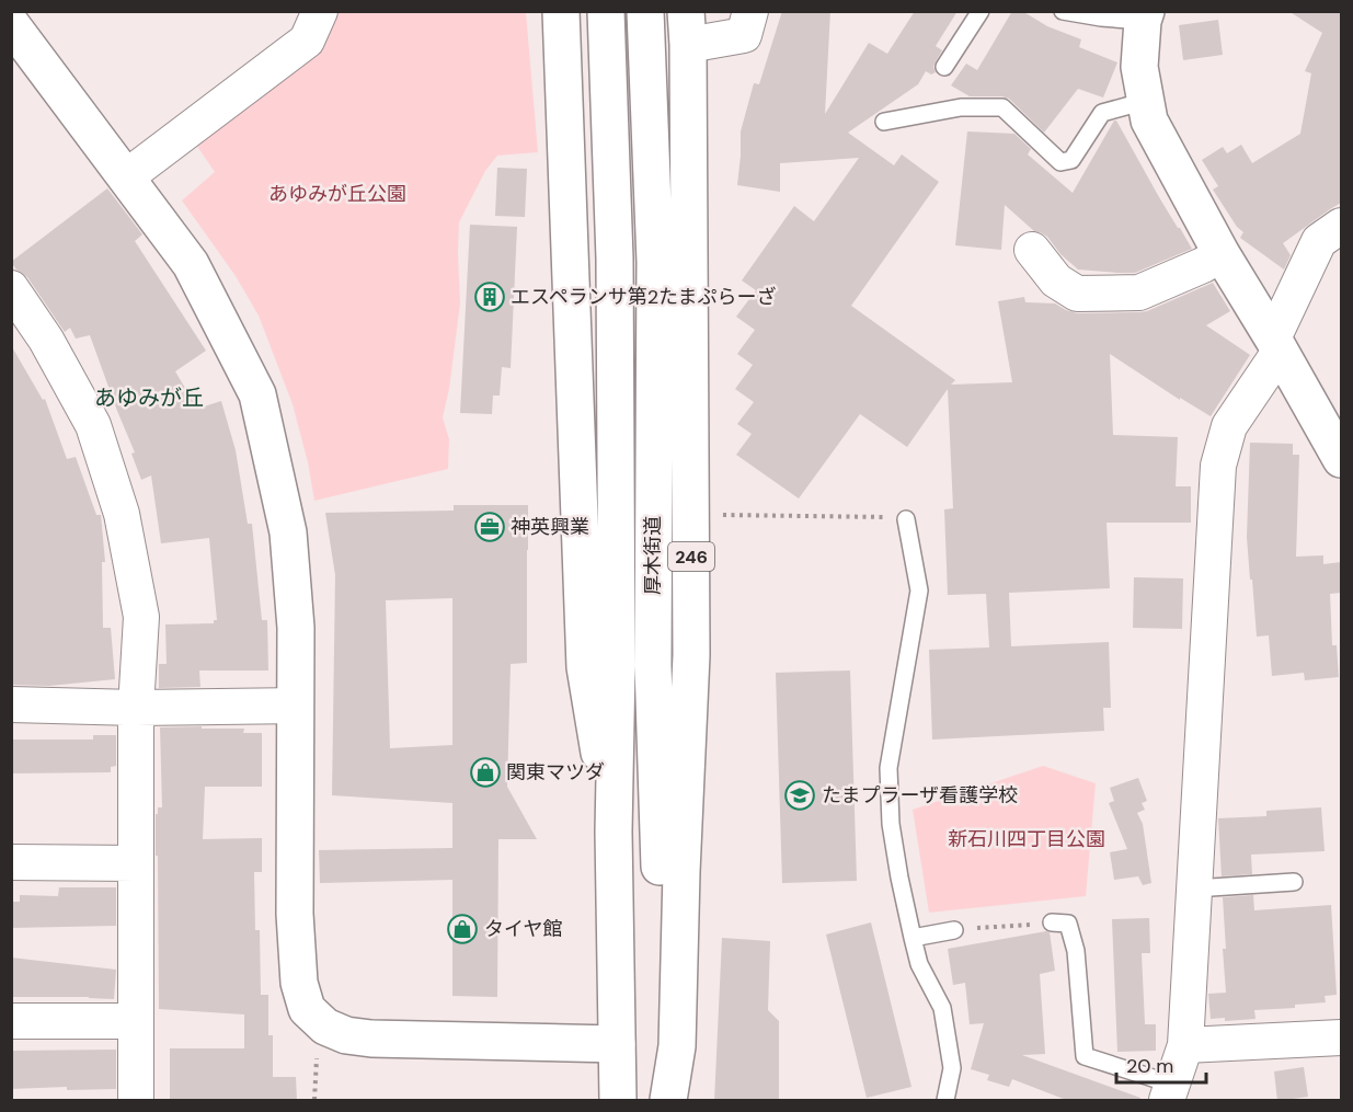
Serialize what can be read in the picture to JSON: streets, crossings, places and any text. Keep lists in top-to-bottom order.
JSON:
{
  "streets": {
    "main road": ["厚木街道", "246"]
  },
  "districts": ["あゆみが丘"],
  "parks": ["あゆみが丘公園", "新石川四丁目公園"],
  "places": {
    "building": ["エスペランサ第2たまぷらーざ"],
    "office": ["神英興業"],
    "shop": ["関東マツダ", "タイヤ館"],
    "school or university": ["たまプラーザ看護学校"]
  },
  "scale_bar": "20 m"
}
